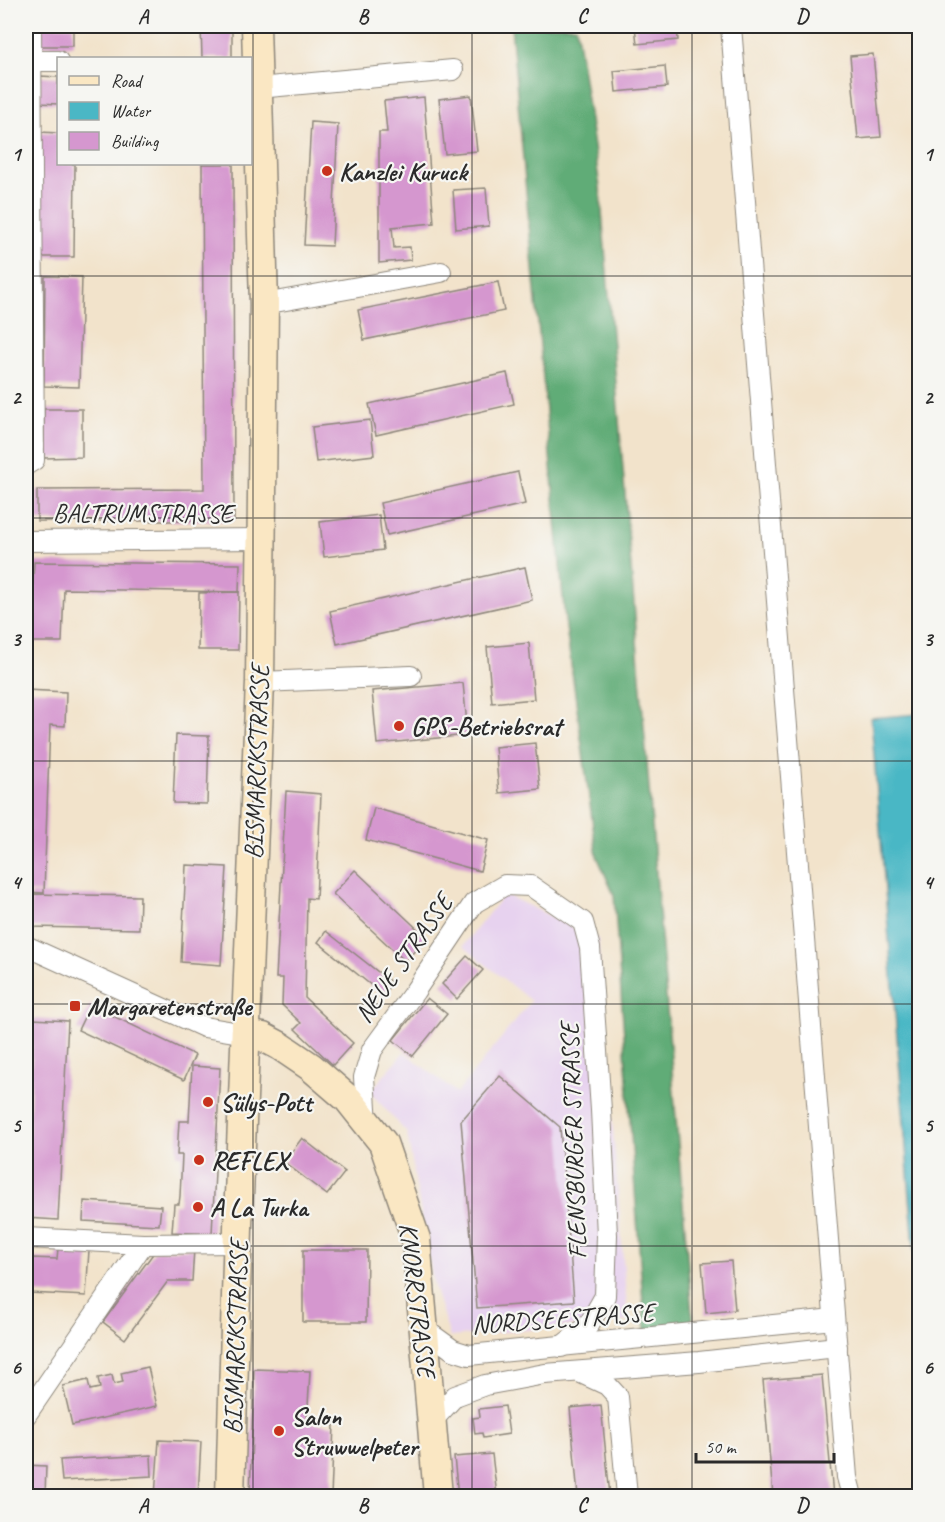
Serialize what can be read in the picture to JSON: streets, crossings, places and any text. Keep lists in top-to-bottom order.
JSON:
{
  "streets": {
    "main road": ["BISMARCKSTRASSE", "KNORRSTRASSE"],
    "street": [
      "BALTRUMSTRASSE",
      "NEUE STRASSE",
      "FLENSBURGER STRASSE",
      "NORDSEESTRASSE"
    ]
  },
  "crossings": [
    ["BALTRUMSTRASSE", "BISMARCKSTRASSE"],
    ["BISMARCKSTRASSE", "KNORRSTRASSE"],
    ["NEUE STRASSE", "FLENSBURGER STRASSE"],
    ["NEUE STRASSE", "KNORRSTRASSE"],
    ["FLENSBURGER STRASSE", "NORDSEESTRASSE"],
    ["KNORRSTRASSE", "NORDSEESTRASSE"]
  ],
  "places": {
    "other": [
      "Kanzlei Kuruck",
      "GPS-Betriebsrat",
      "Sülys-Pott",
      "REFLEX",
      "A La Turka",
      "Salon Struwwelpeter"
    ],
    "transit": ["Margaretenstraße"]
  },
  "legend": ["Road", "Water", "Building"],
  "scale_bar": "50 m",
  "grid": {
    "columns": [
      "A",
      "B",
      "C",
      "D"
    ],
    "rows": [
      "1",
      "2",
      "3",
      "4",
      "5",
      "6"
    ]
  }
}
